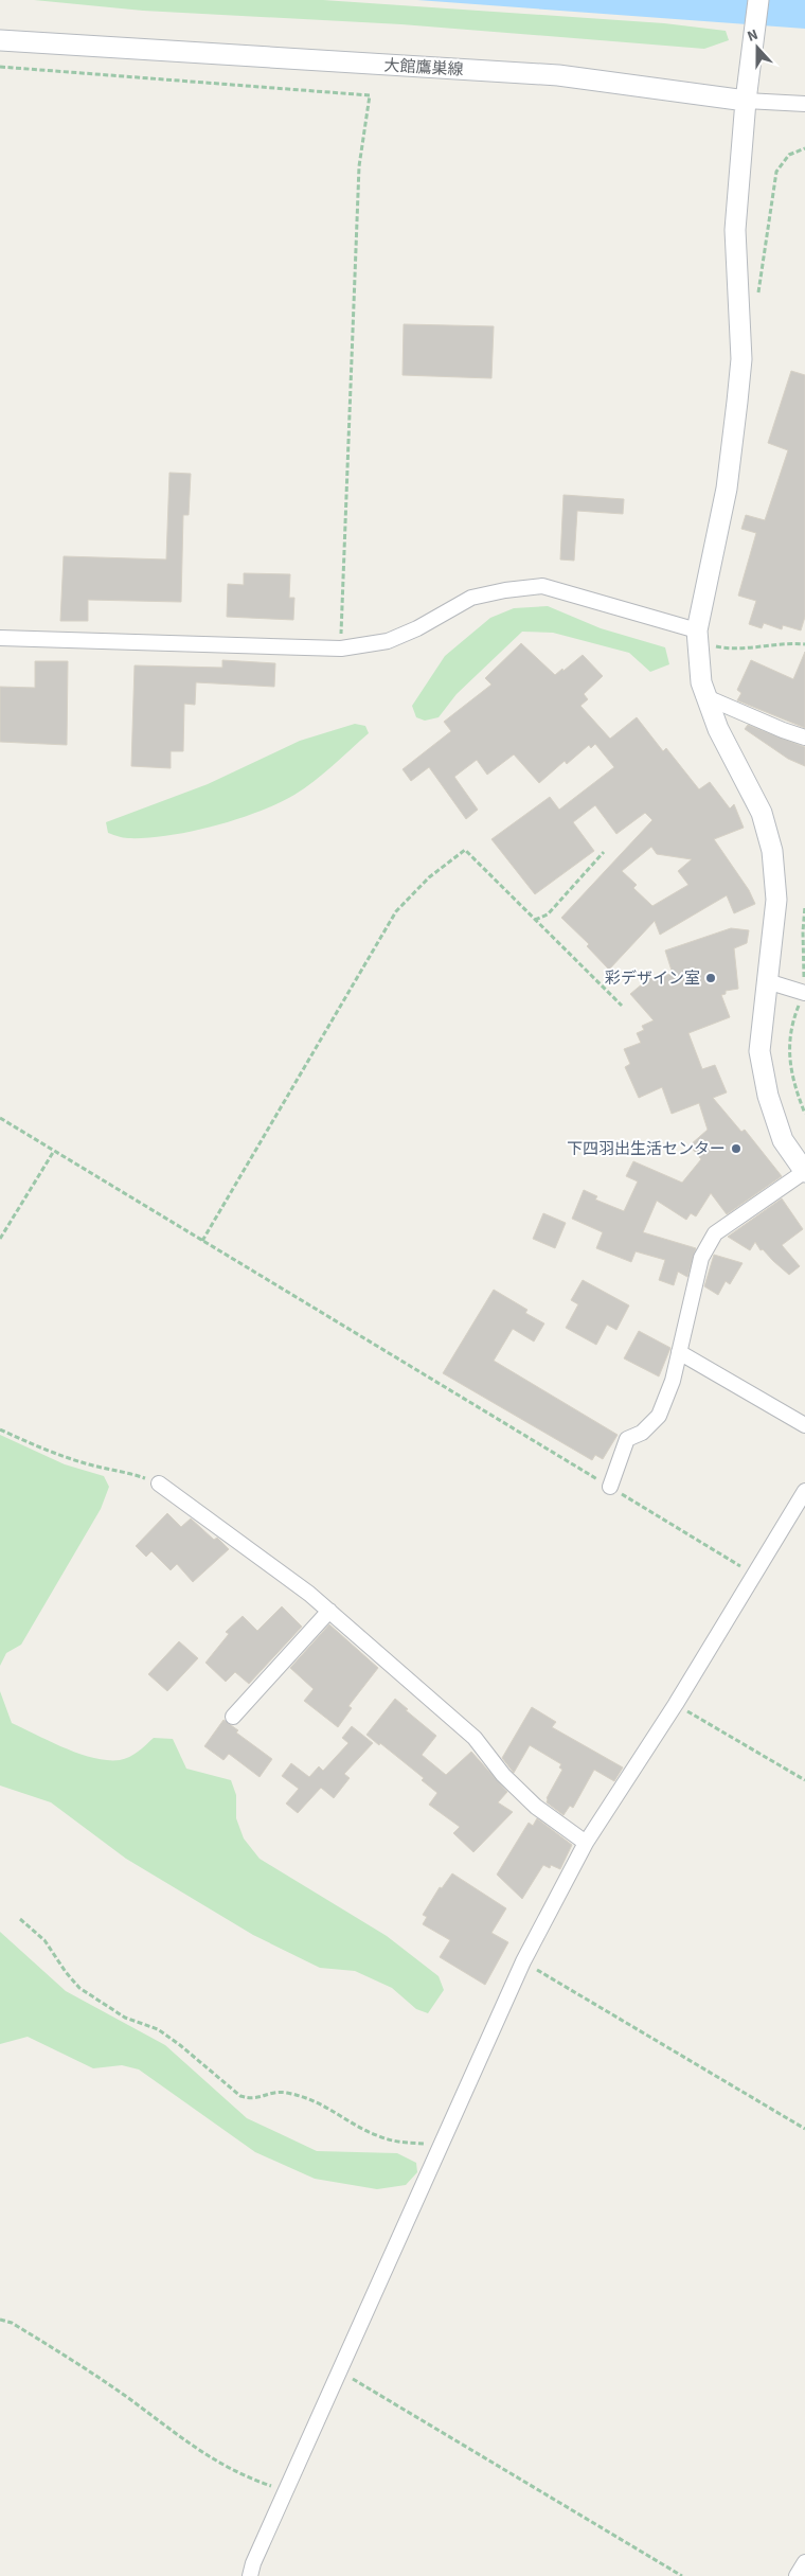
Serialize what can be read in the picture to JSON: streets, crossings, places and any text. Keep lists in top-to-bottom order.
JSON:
{
  "streets": {
    "street": ["大館鷹巣線"]
  },
  "places": ["彩デザイン室", "下四羽出生活センター"],
  "north": "top"
}
